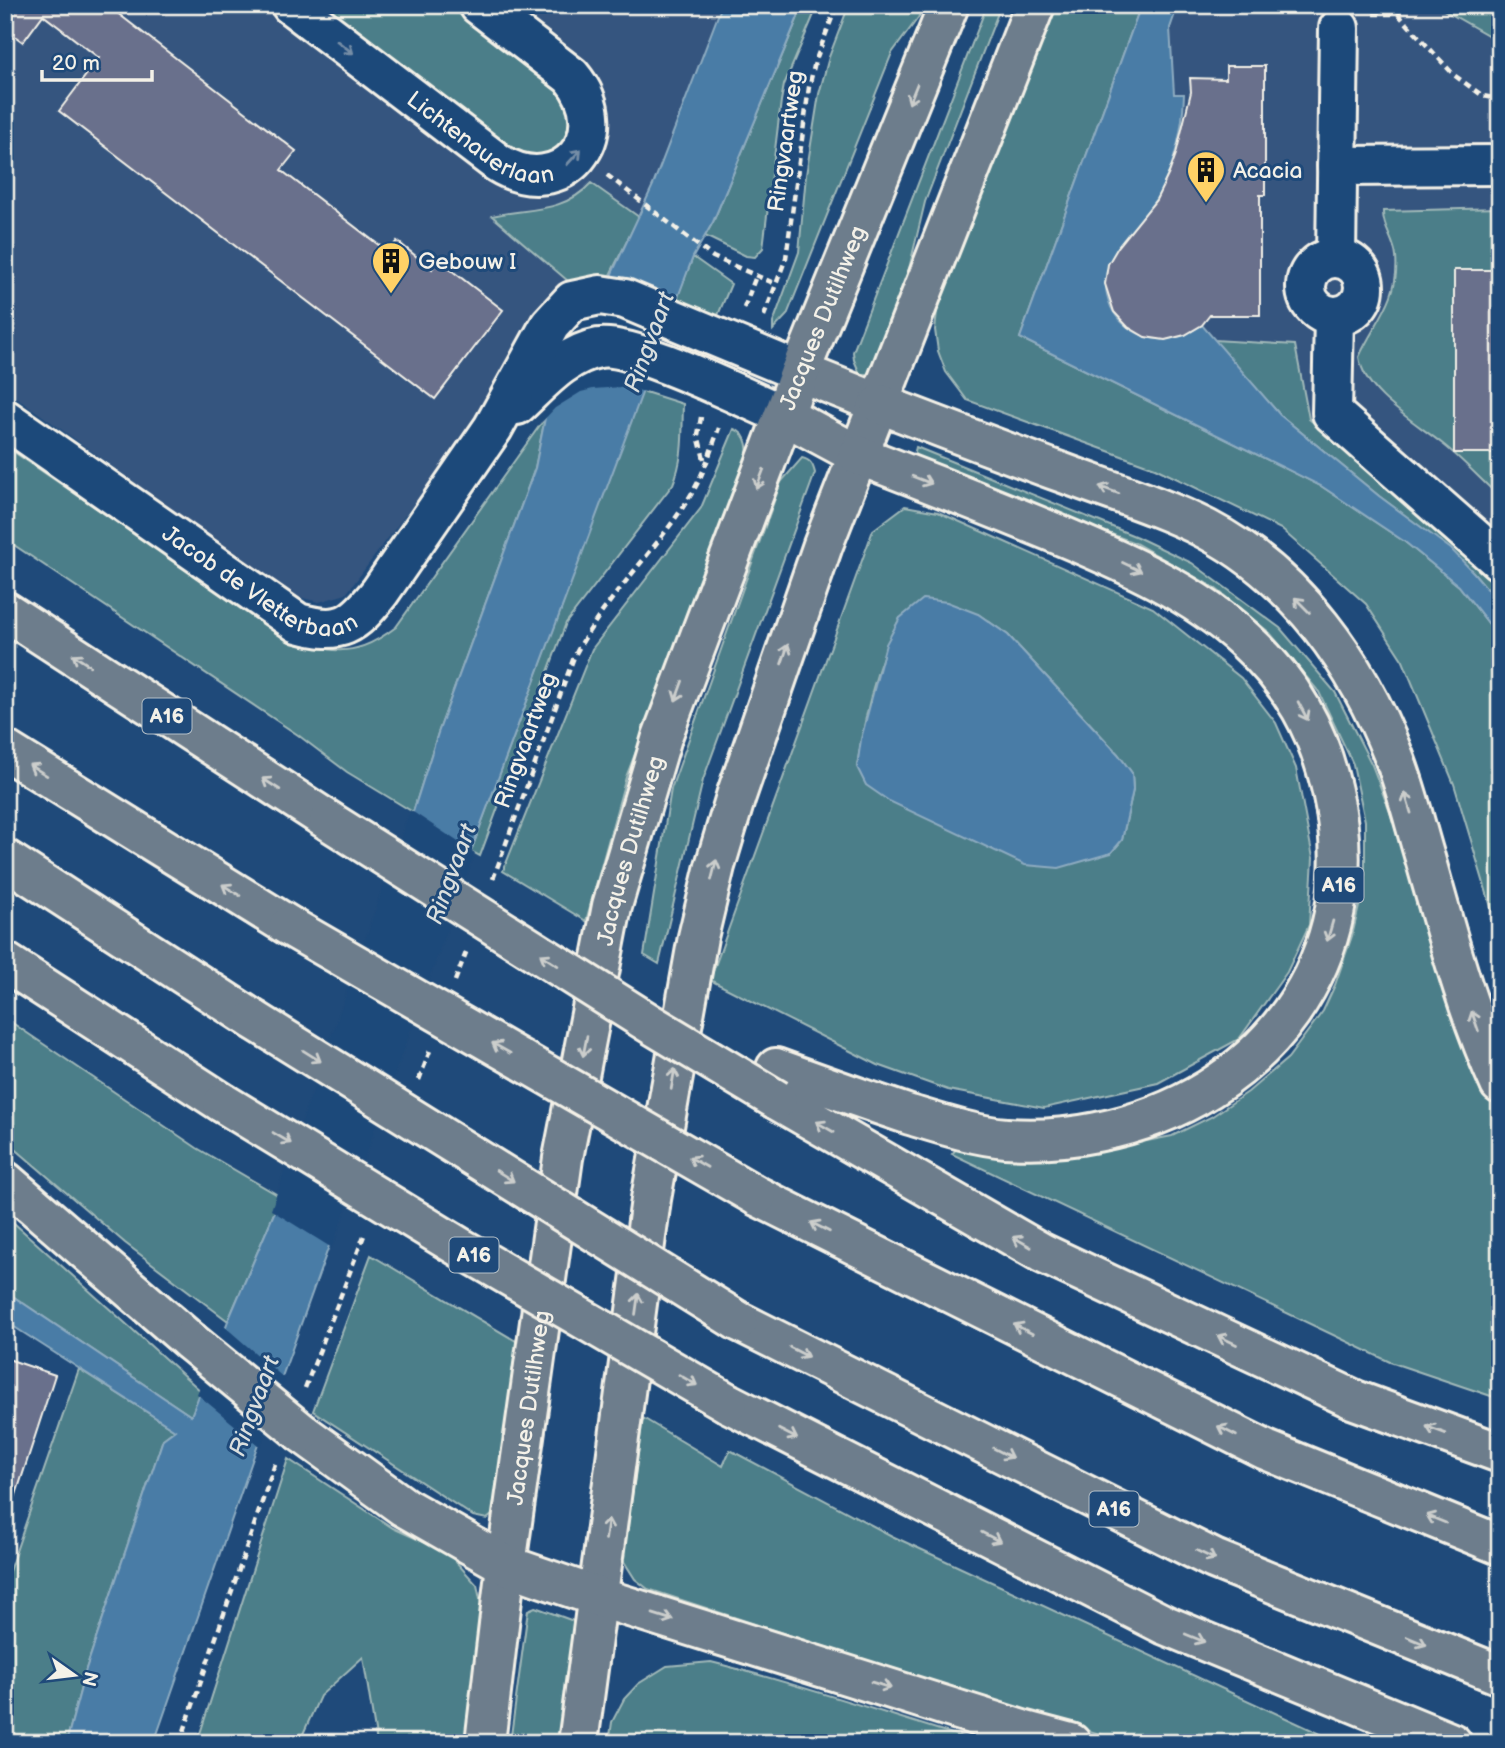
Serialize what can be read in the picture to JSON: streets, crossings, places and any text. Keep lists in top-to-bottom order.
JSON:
{
  "streets": {
    "main road": ["Jacques Dutilhweg", "A16"],
    "street": ["Lichtenauerlaan", "Jacob de Vletterbaan"],
    "path": ["Ringvaartweg"]
  },
  "crossings": [
    ["Jacques Dutilhweg", "Jacob de Vletterbaan"]
  ],
  "water": ["Ringvaart"],
  "places": {
    "building": ["Acacia", "Gebouw I"]
  },
  "scale_bar": "20 m",
  "north": "right"
}
